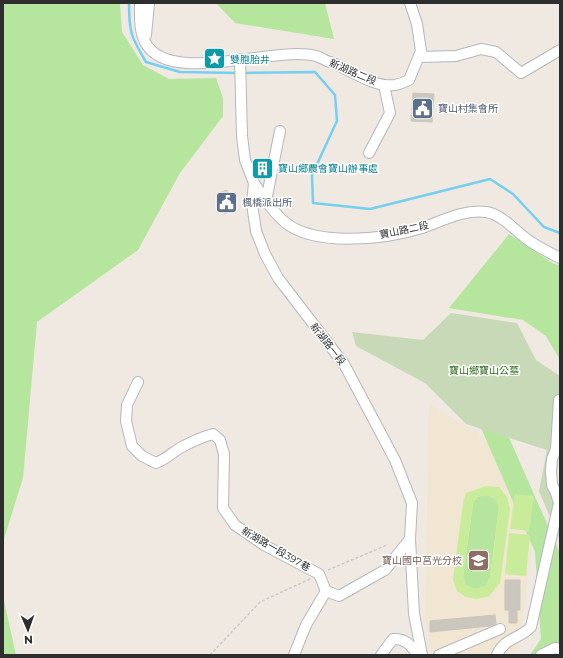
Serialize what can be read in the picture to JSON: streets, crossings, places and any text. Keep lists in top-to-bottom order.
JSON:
{
  "streets": {
    "street": [
      "新湖路二段",
      "寶山路二段",
      "新湖路一段",
      "新湖路一段397巷"
    ]
  },
  "crossings": [
    ["新湖路二段", "新湖路一段"],
    ["寶山路二段", "新湖路一段"]
  ],
  "parks": ["寶山鄉寶山公墓"],
  "places": {
    "place": ["雙胞胎井"],
    "public building": ["寶山村集會所", "楓橋派出所"],
    "building": ["寶山鄉農會寶山辦事處"],
    "school or university": ["寶山國中莒光分校"]
  },
  "north": "bottom"
}
